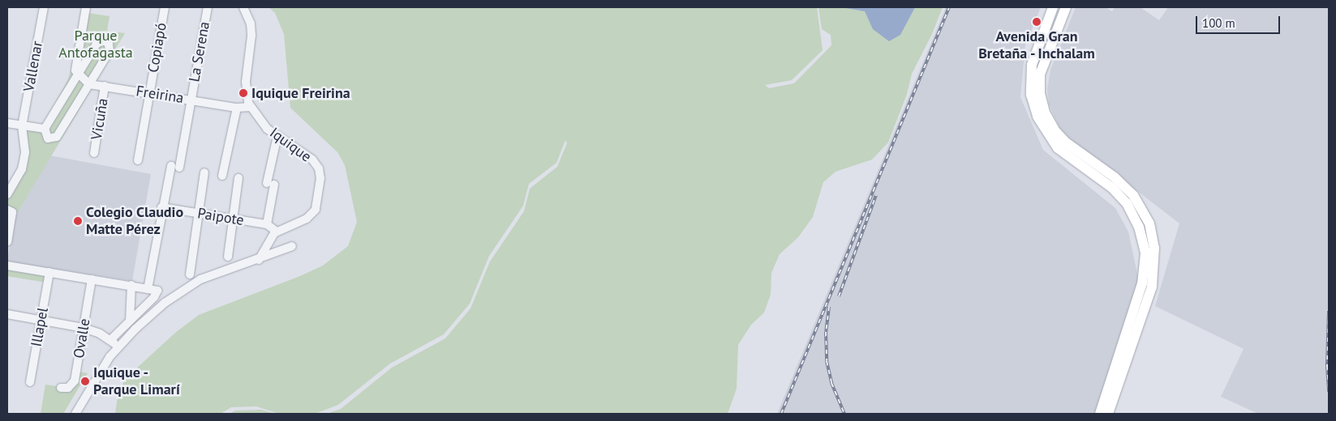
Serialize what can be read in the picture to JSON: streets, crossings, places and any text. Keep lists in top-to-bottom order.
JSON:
{
  "streets": {
    "street": [
      "Copiapó",
      "La Serena",
      "Vallenar",
      "Freirina",
      "Vicuña",
      "Iquique",
      "Paipote",
      "Illapel",
      "Ovalle"
    ]
  },
  "crossings": [
    ["Copiapó", "Freirina"],
    ["La Serena", "Freirina"],
    ["La Serena", "Paipote"],
    ["Freirina", "Vicuña"],
    ["Freirina", "Iquique"],
    ["Iquique", "Paipote"]
  ],
  "parks": ["Parque Antofagasta"],
  "places": [
    "Avenida Gran Bretaña - Inchalam",
    "Iquique Freirina",
    "Colegio Claudio Matte Pérez",
    "Iquique - Parque Limarí"
  ],
  "scale_bar": "100 m"
}
